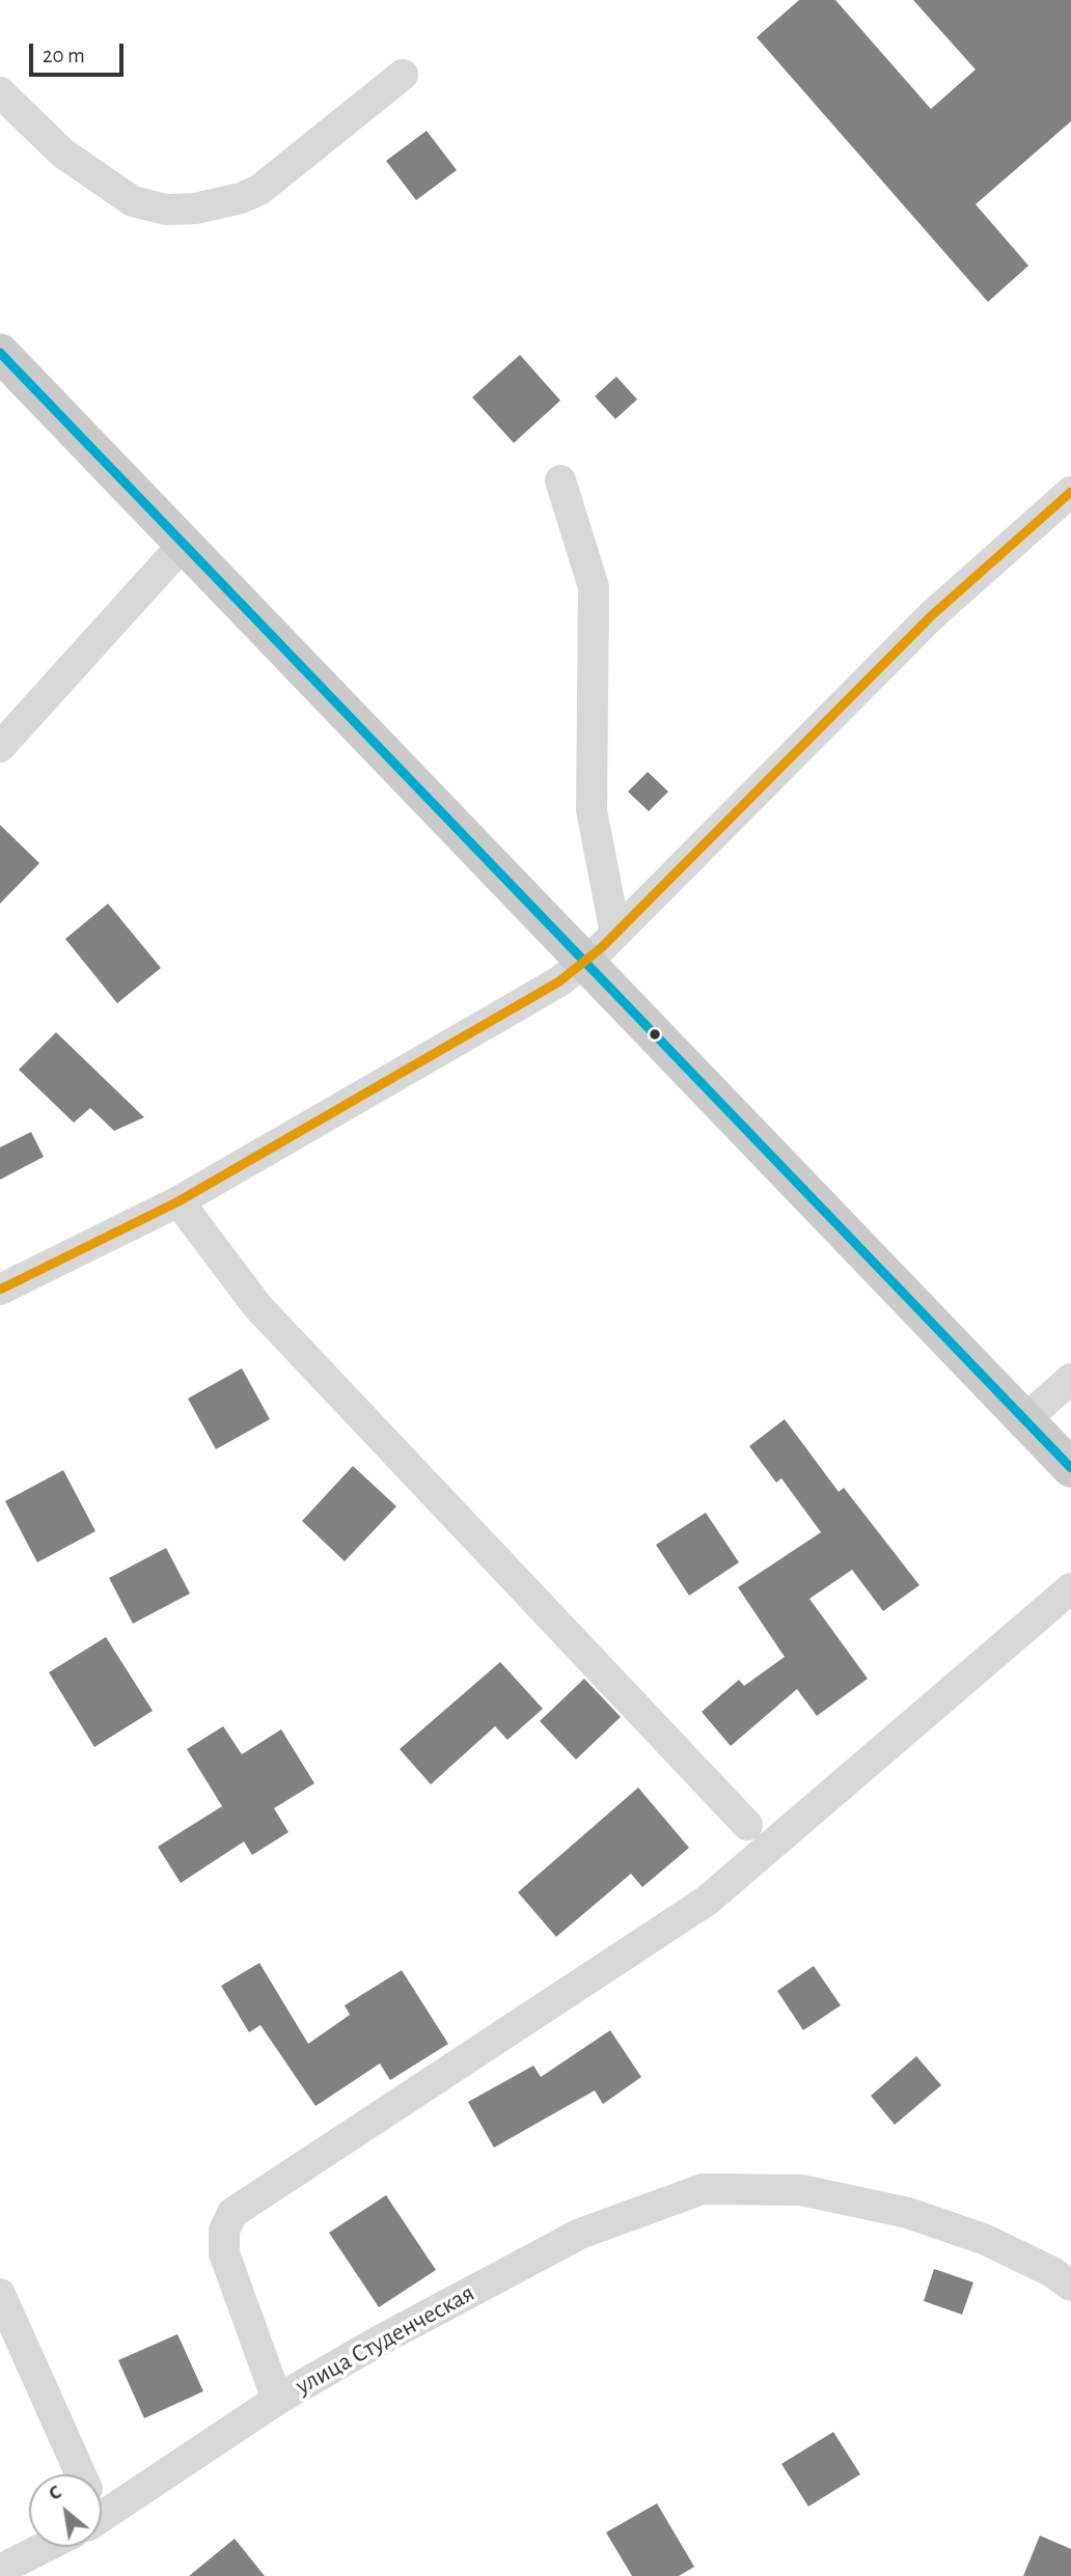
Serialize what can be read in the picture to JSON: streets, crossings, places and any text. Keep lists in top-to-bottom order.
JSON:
{
  "streets": {
    "street": ["улица Студенческая"]
  },
  "scale_bar": "20 m",
  "north": "top left"
}
